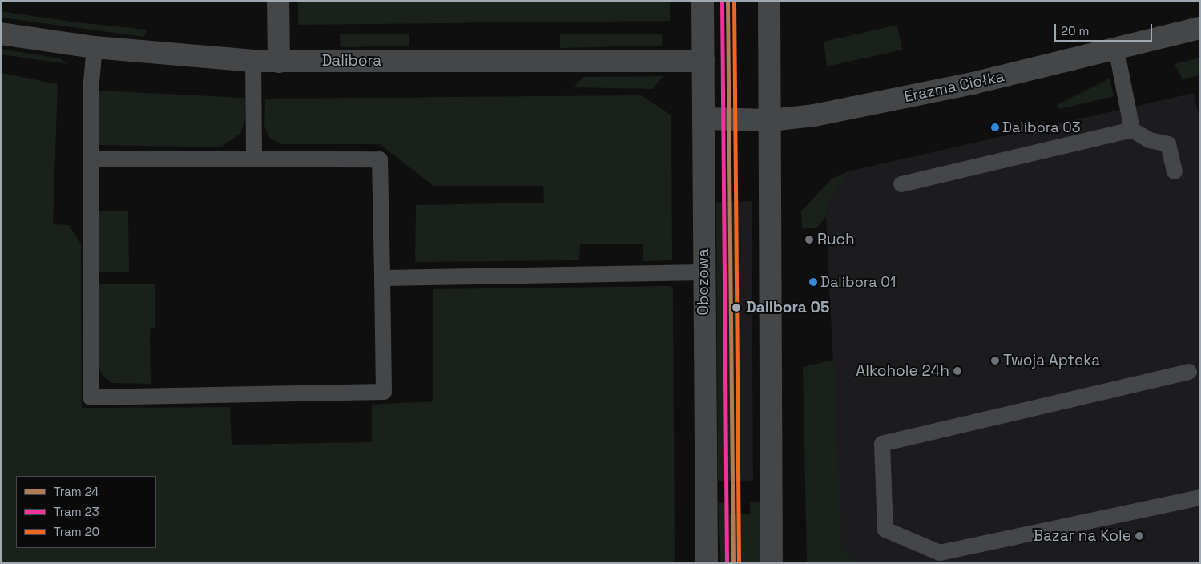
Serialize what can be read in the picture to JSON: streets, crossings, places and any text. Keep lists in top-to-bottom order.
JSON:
{
  "streets": {
    "street": ["Dalibora", "Erazma Ciołka", "Obozowa"]
  },
  "crossings": [
    ["Dalibora", "Obozowa"],
    ["Erazma Ciołka", "Obozowa"]
  ],
  "places": [
    "Dalibora 03",
    "Ruch",
    "Dalibora 01",
    "Dalibora 05",
    "Twoja Apteka",
    "Alkohole 24h",
    "Bazar na Kole"
  ],
  "lines": ["tram line 24", "tram line 23", "tram line 20"],
  "legend": ["Tram 24", "Tram 23", "Tram 20"],
  "scale_bar": "20 m"
}
